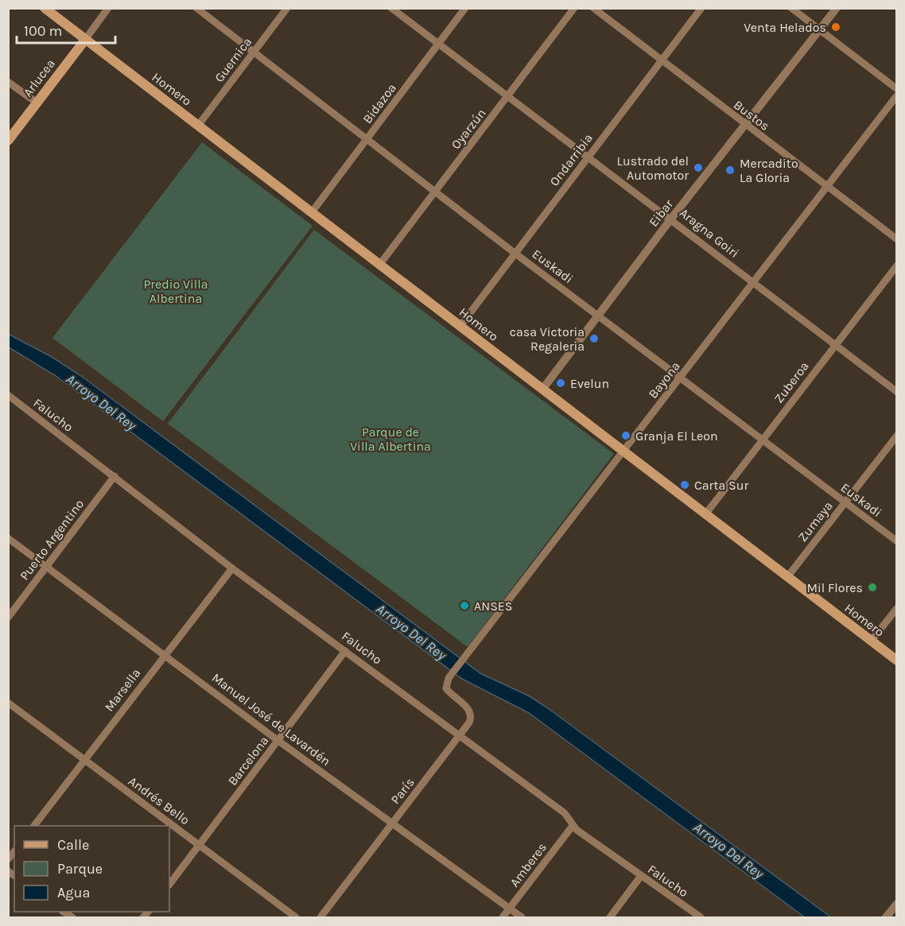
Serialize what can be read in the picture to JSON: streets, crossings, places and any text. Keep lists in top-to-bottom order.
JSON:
{
  "streets": {
    "main road": ["Arlucea", "Homero"],
    "street": [
      "Guernica",
      "Bidazoa",
      "Bustos",
      "Oyarzún",
      "Ondarribia",
      "Eibar",
      "Aragna Goiri",
      "Euskadi",
      "Bayona",
      "Zuberoa",
      "Falucho",
      "Zumaya",
      "Puerto Argentino",
      "Marsella",
      "Manuel José de Lavardén",
      "Barcelona",
      "París",
      "Andrés Bello",
      "Amberes"
    ]
  },
  "crossings": [
    ["Guernica", "Homero"],
    ["Guernica", "Euskadi"],
    ["Arlucea", "Homero"],
    ["Homero", "Bidazoa"],
    ["Homero", "Oyarzún"],
    ["Homero", "Ondarribia"],
    ["Homero", "Eibar"],
    ["Homero", "Bayona"],
    ["Homero", "Zuberoa"],
    ["Homero", "Zumaya"],
    ["Bidazoa", "Aragna Goiri"],
    ["Bidazoa", "Euskadi"],
    ["Bustos", "Ondarribia"],
    ["Bustos", "Eibar"],
    ["Bustos", "Bayona"],
    ["Oyarzún", "Aragna Goiri"],
    ["Oyarzún", "Euskadi"],
    ["Ondarribia", "Aragna Goiri"],
    ["Ondarribia", "Euskadi"],
    ["Eibar", "Aragna Goiri"],
    ["Eibar", "Euskadi"],
    ["Aragna Goiri", "Bayona"],
    ["Aragna Goiri", "Zuberoa"],
    ["Euskadi", "Bayona"],
    ["Euskadi", "Zuberoa"],
    ["Euskadi", "Zumaya"],
    ["Bayona", "París"],
    ["Falucho", "Puerto Argentino"],
    ["Falucho", "Marsella"],
    ["Falucho", "Barcelona"],
    ["Falucho", "París"],
    ["Falucho", "Amberes"],
    ["Puerto Argentino", "Manuel José de Lavardén"],
    ["Marsella", "Manuel José de Lavardén"],
    ["Marsella", "Andrés Bello"],
    ["Manuel José de Lavardén", "Barcelona"],
    ["Manuel José de Lavardén", "París"],
    ["Manuel José de Lavardén", "Amberes"],
    ["Barcelona", "Andrés Bello"]
  ],
  "water": ["Arroyo Del Rey"],
  "parks": ["Predio Villa Albertina", "Parque de Villa Albertina"],
  "places": [
    "Venta Helados",
    "Lustrado del Automotor",
    "Mercadito La Gloria",
    "casa Victoria Regaleria",
    "Evelun",
    "Granja El Leon",
    "Carta Sur",
    "Mil Flores",
    "ANSES"
  ],
  "legend": ["Calle", "Parque", "Agua"],
  "scale_bar": "100 m"
}
